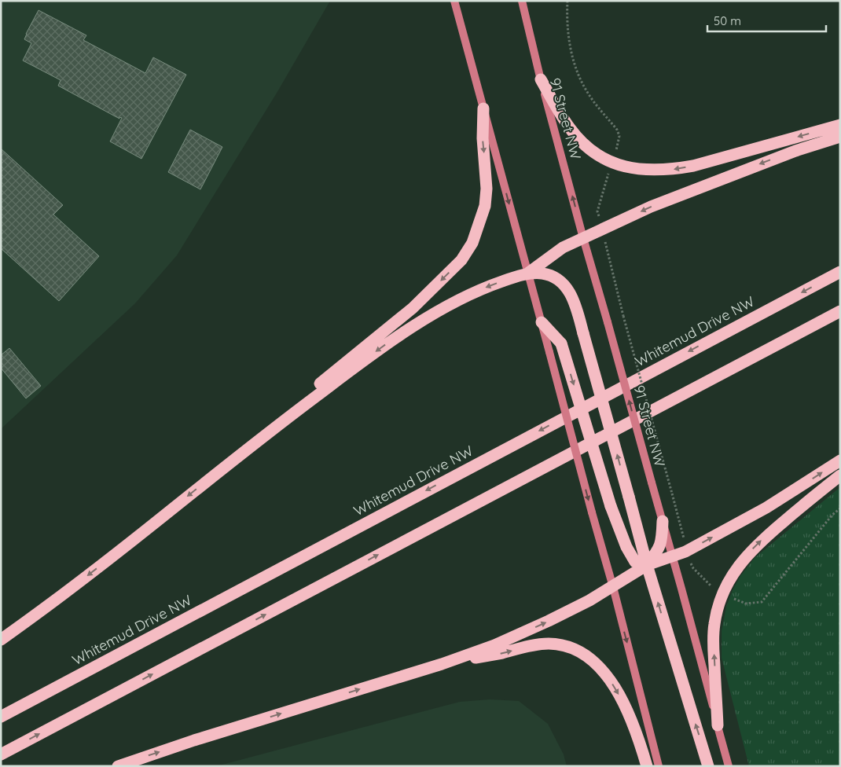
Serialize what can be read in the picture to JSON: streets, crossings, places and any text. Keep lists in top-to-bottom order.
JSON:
{
  "streets": {
    "highway": ["Whitemud Drive NW"],
    "main road": ["91 Street NW"]
  },
  "scale_bar": "50 m"
}
